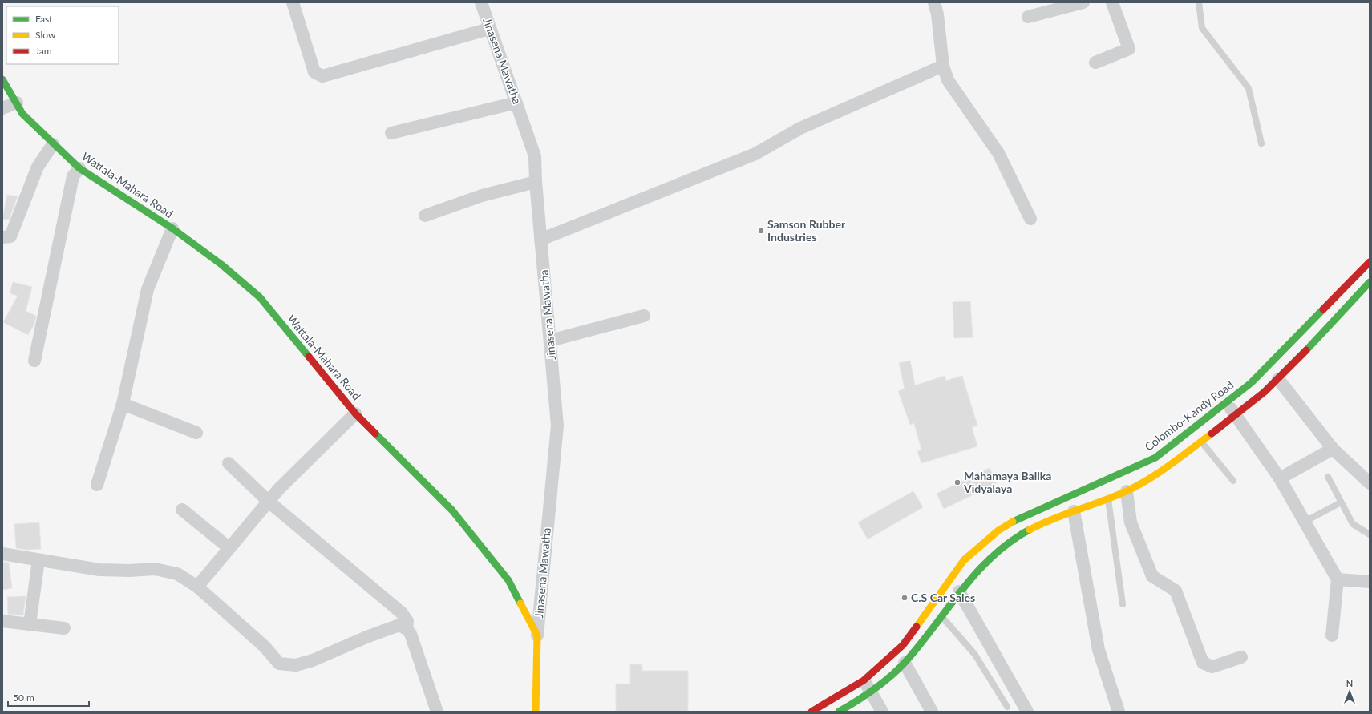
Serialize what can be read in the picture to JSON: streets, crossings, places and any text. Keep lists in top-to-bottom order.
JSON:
{
  "streets": {
    "main road": ["Wattala-Mahara Road", "Colombo-Kandy Road"],
    "street": ["Jinasena Mawatha"]
  },
  "crossings": [
    ["Jinasena Mawatha", "Wattala-Mahara Road"]
  ],
  "places": ["Samson Rubber Industries", "Mahamaya Balika Vidyalaya", "C.S Car Sales"],
  "legend": ["Fast", "Slow", "Jam"],
  "scale_bar": "50 m",
  "north": "top"
}
